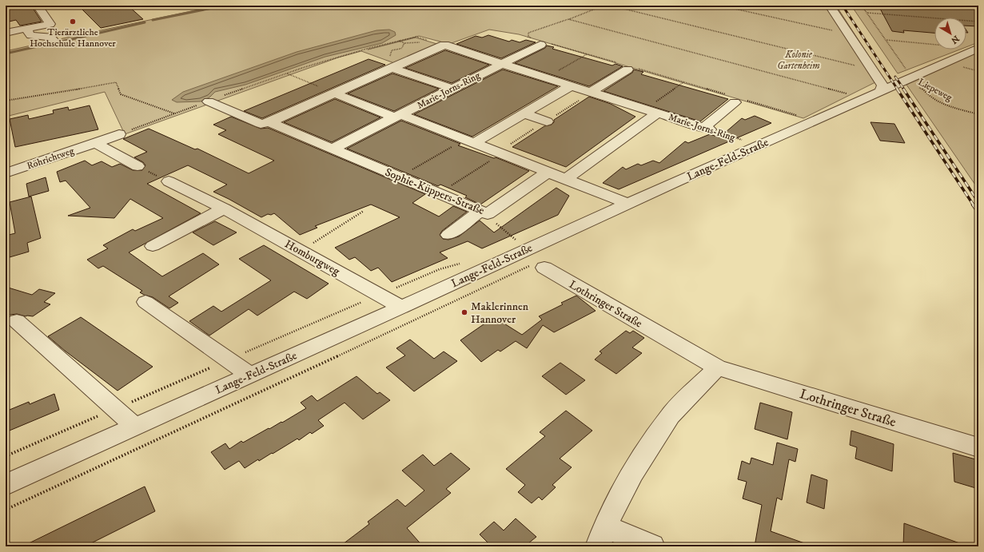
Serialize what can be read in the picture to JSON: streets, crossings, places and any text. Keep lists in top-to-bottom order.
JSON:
{
  "streets": {
    "street": [
      "Marie-Jorns-Ring",
      "Röhrichtweg",
      "Lange-Feld-Straße",
      "Sophie-Küppers-Straße",
      "Homburgweg",
      "Lothringer Straße"
    ],
    "path": ["Liepeweg"]
  },
  "crossings": [
    ["Liepeweg", "Lange-Feld-Straße"],
    ["Marie-Jorns-Ring", "Lange-Feld-Straße"],
    ["Marie-Jorns-Ring", "Sophie-Küppers-Straße"],
    ["Lange-Feld-Straße", "Homburgweg"]
  ],
  "parks": ["Kolonie Gartenheim"],
  "places": ["Tierärztliche Hochschule Hannover", "Maklerinnen Hannover"],
  "north": "bottom right"
}
